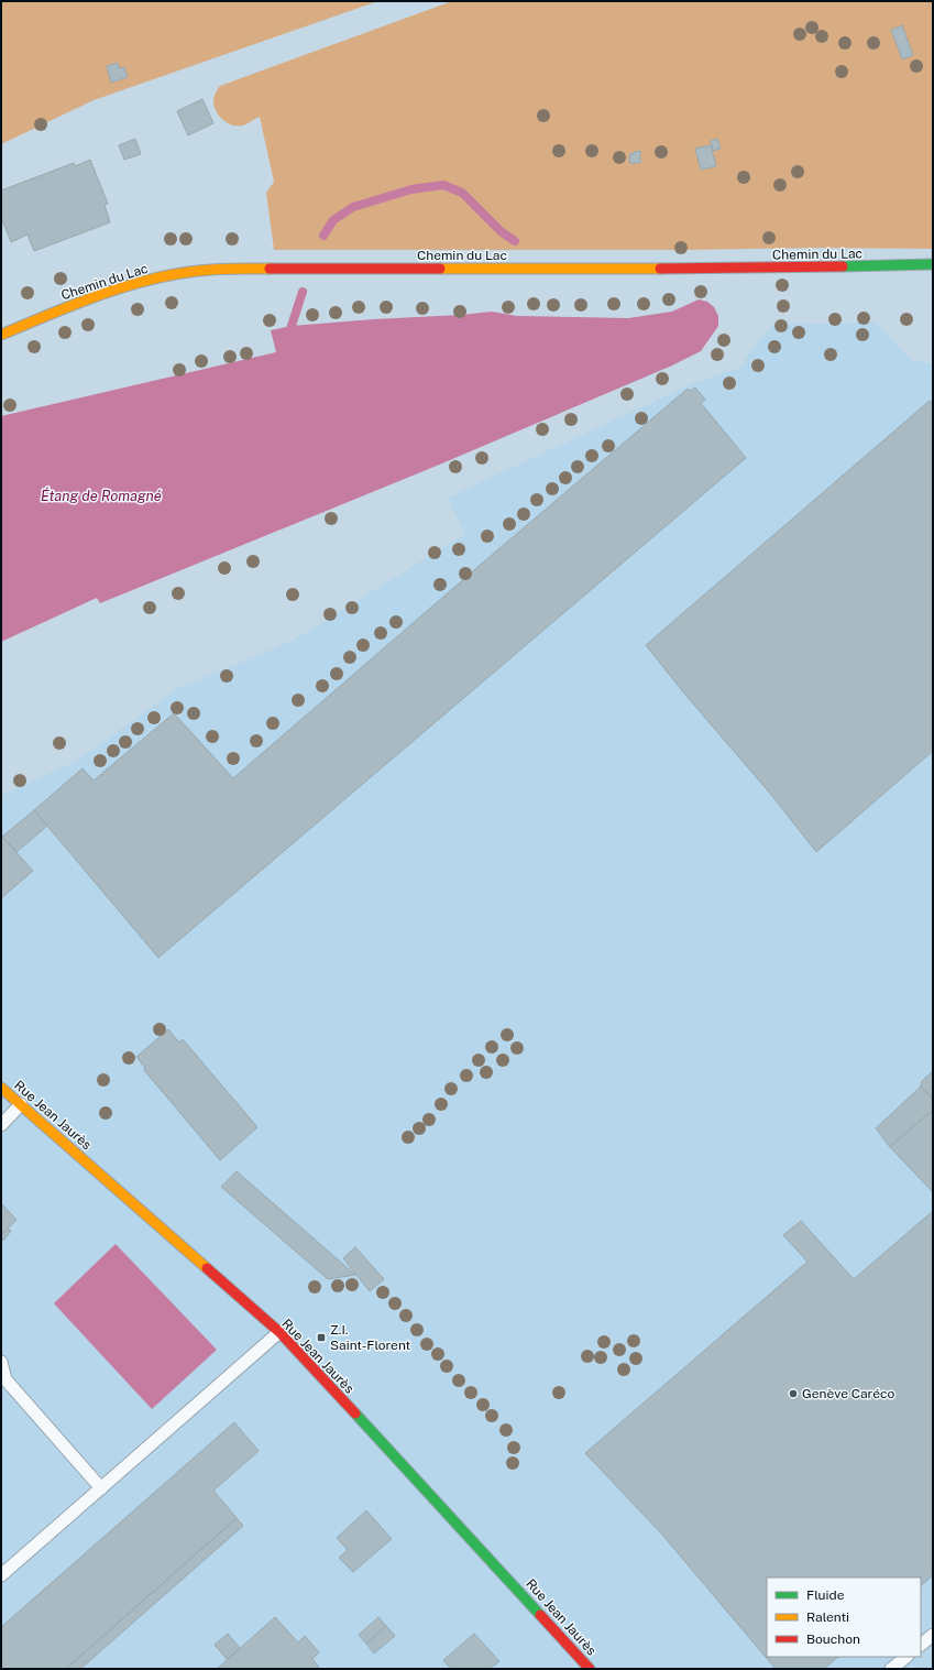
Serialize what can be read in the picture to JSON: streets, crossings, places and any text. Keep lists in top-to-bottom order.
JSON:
{
  "streets": {
    "street": ["Chemin du Lac", "Rue Jean Jaurès"]
  },
  "water": ["Étang de Romagné"],
  "places": {
    "transit": ["Z.I. Saint-Florent"],
    "other": ["Genève Caréco"]
  },
  "legend": ["Fluide", "Ralenti", "Bouchon"]
}
